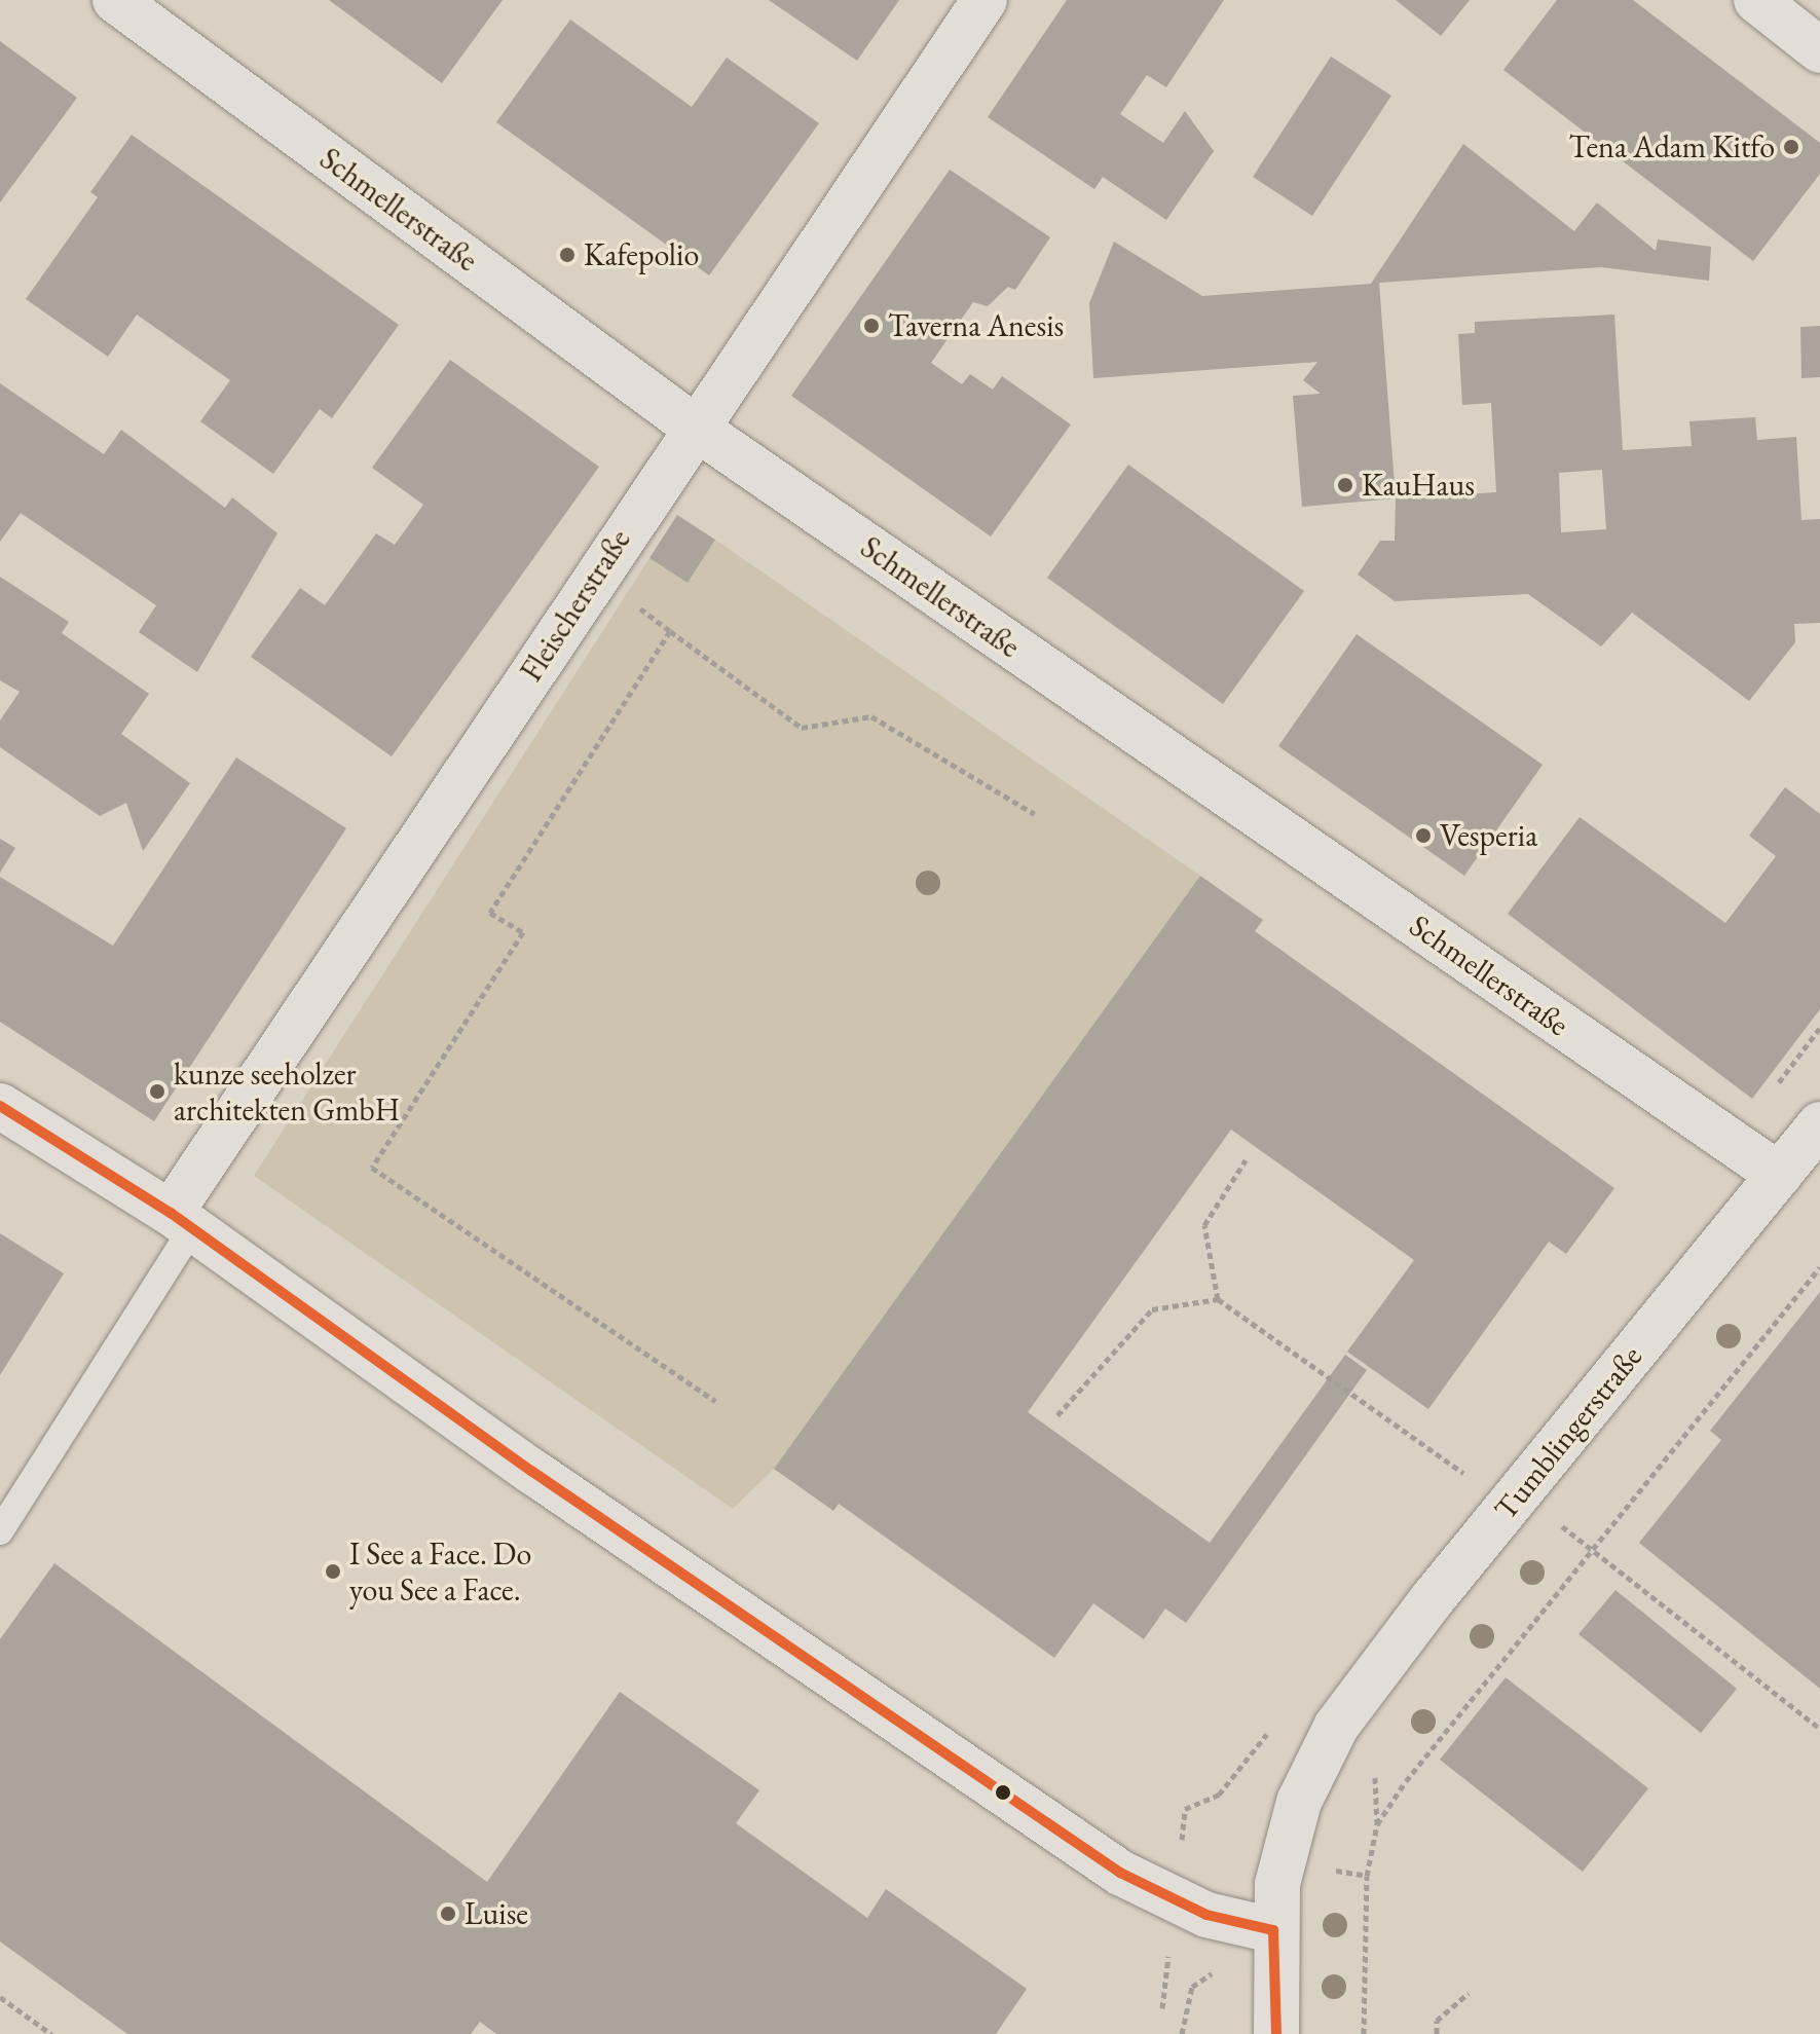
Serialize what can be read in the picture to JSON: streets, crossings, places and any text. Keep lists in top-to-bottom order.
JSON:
{
  "streets": {
    "street": ["Schmellerstraße", "Fleischerstraße", "Tumblingerstraße"]
  },
  "crossings": [
    ["Schmellerstraße", "Fleischerstraße"],
    ["Schmellerstraße", "Tumblingerstraße"]
  ],
  "places": [
    "Tena Adam Kitfo",
    "Kafepolio",
    "Taverna Anesis",
    "KauHaus",
    "Vesperia",
    "kunze seeholzer architekten GmbH",
    "I See a Face. Do you See a Face.",
    "Luise"
  ]
}
